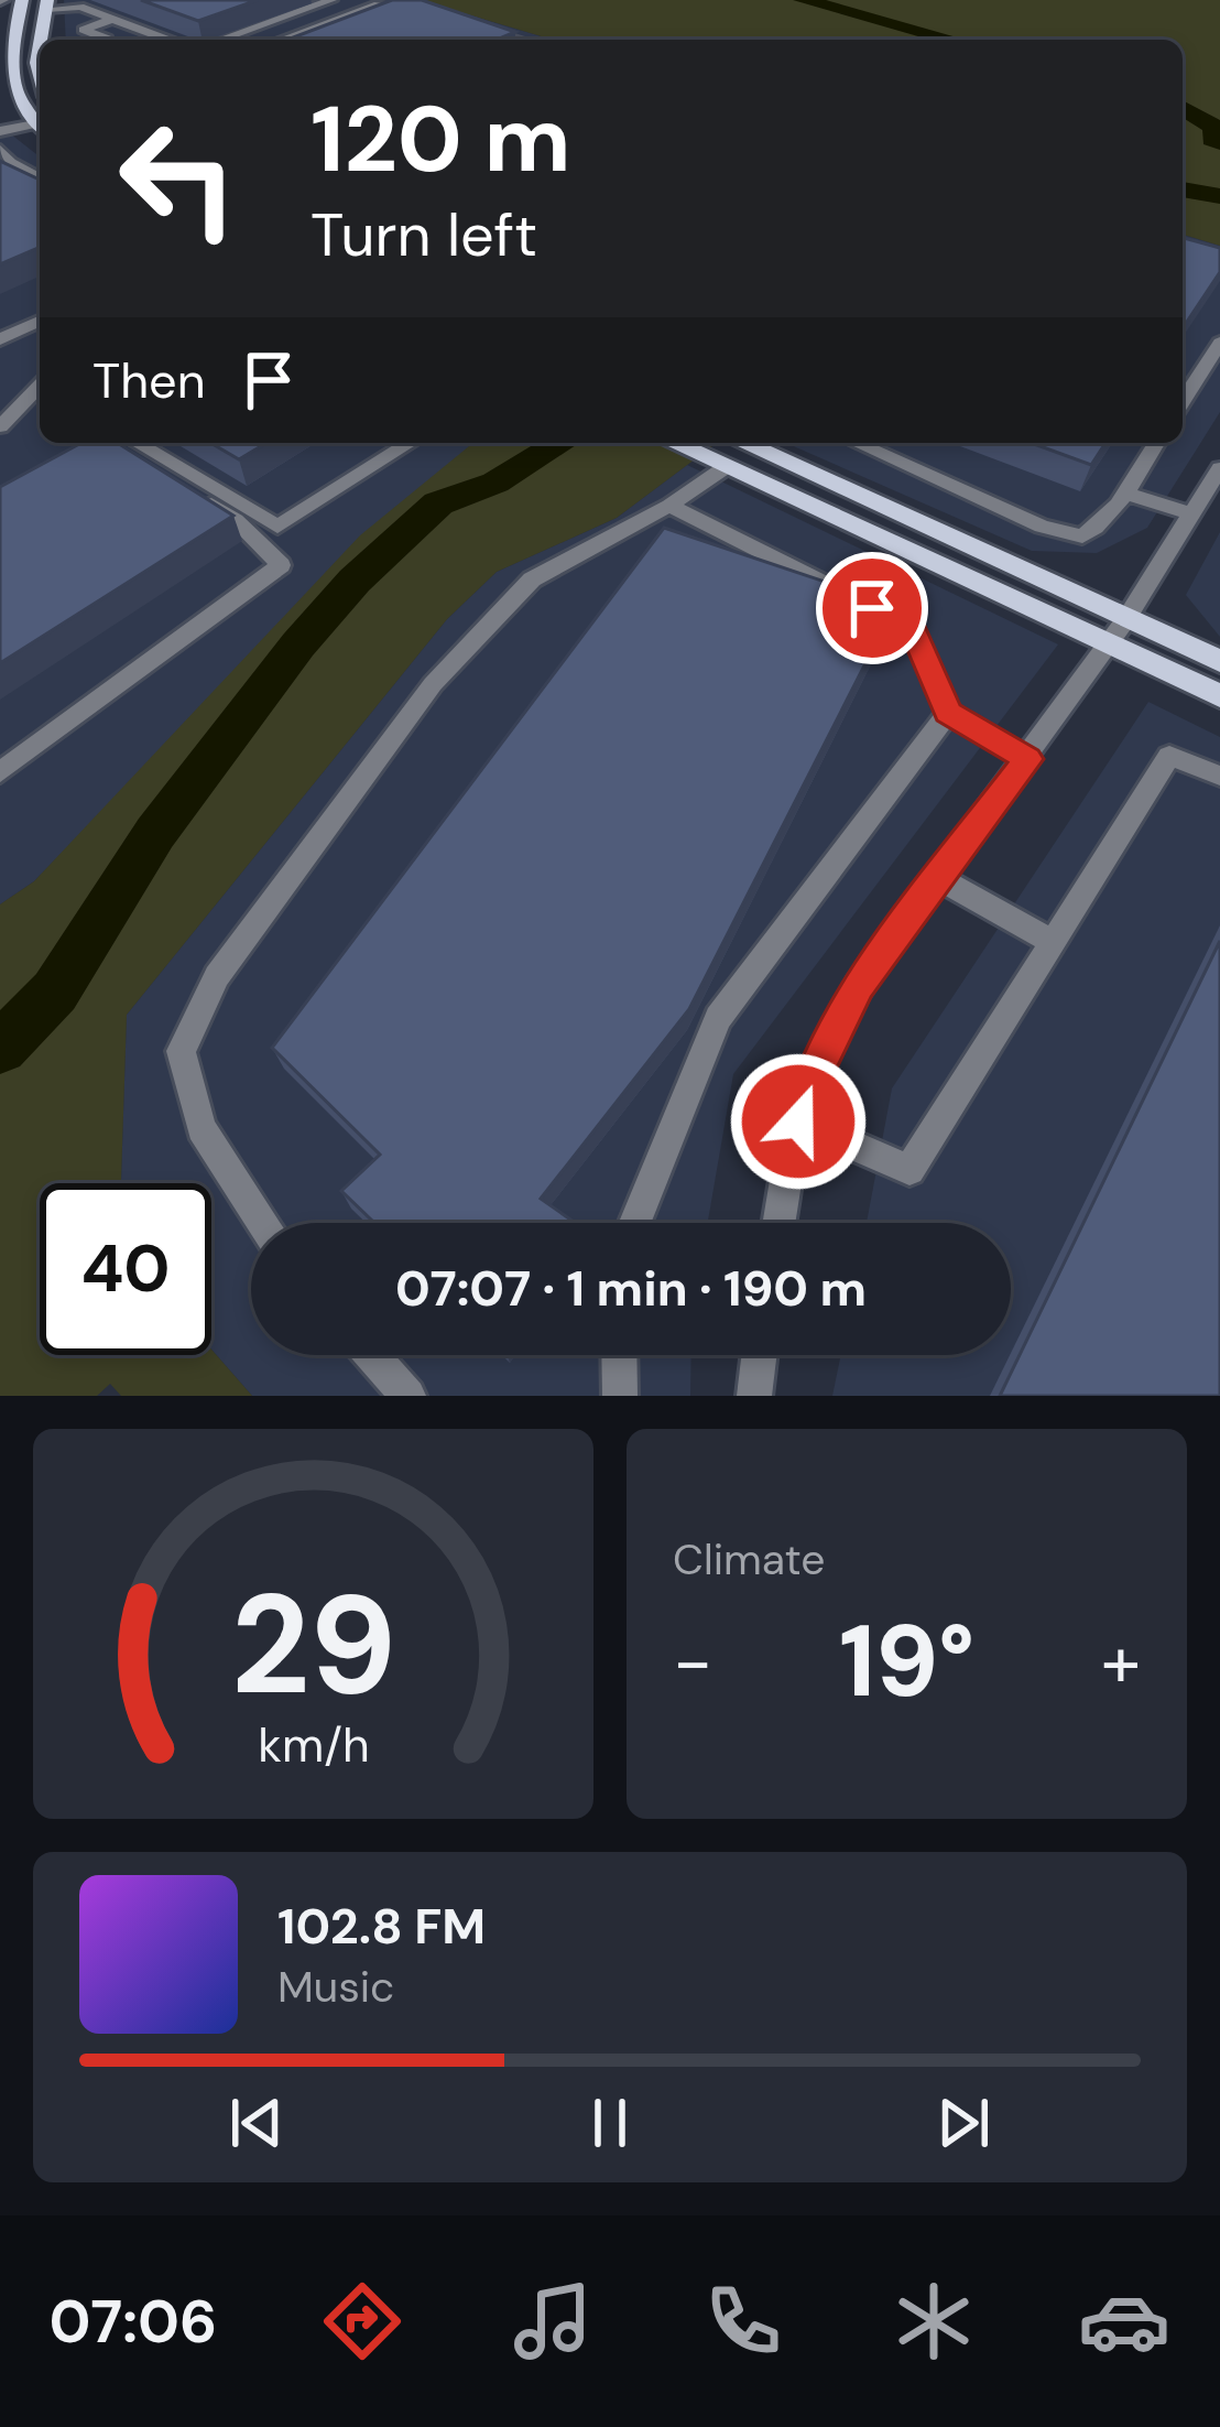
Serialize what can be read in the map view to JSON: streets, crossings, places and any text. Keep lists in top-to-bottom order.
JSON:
{
  "page": {
    "turn": ["120 m", "Turn left"],
    "then": "Then",
    "limit": "40",
    "trip": "07:07 · 1 min · 190 m",
    "tile": "Climate",
    "heat": ["−", "19°", "+"],
    "song": ["102.8 FM", "Music"],
    "tabs": "07:06",
    "gauge": ["29", "km/h"]
  }
}
